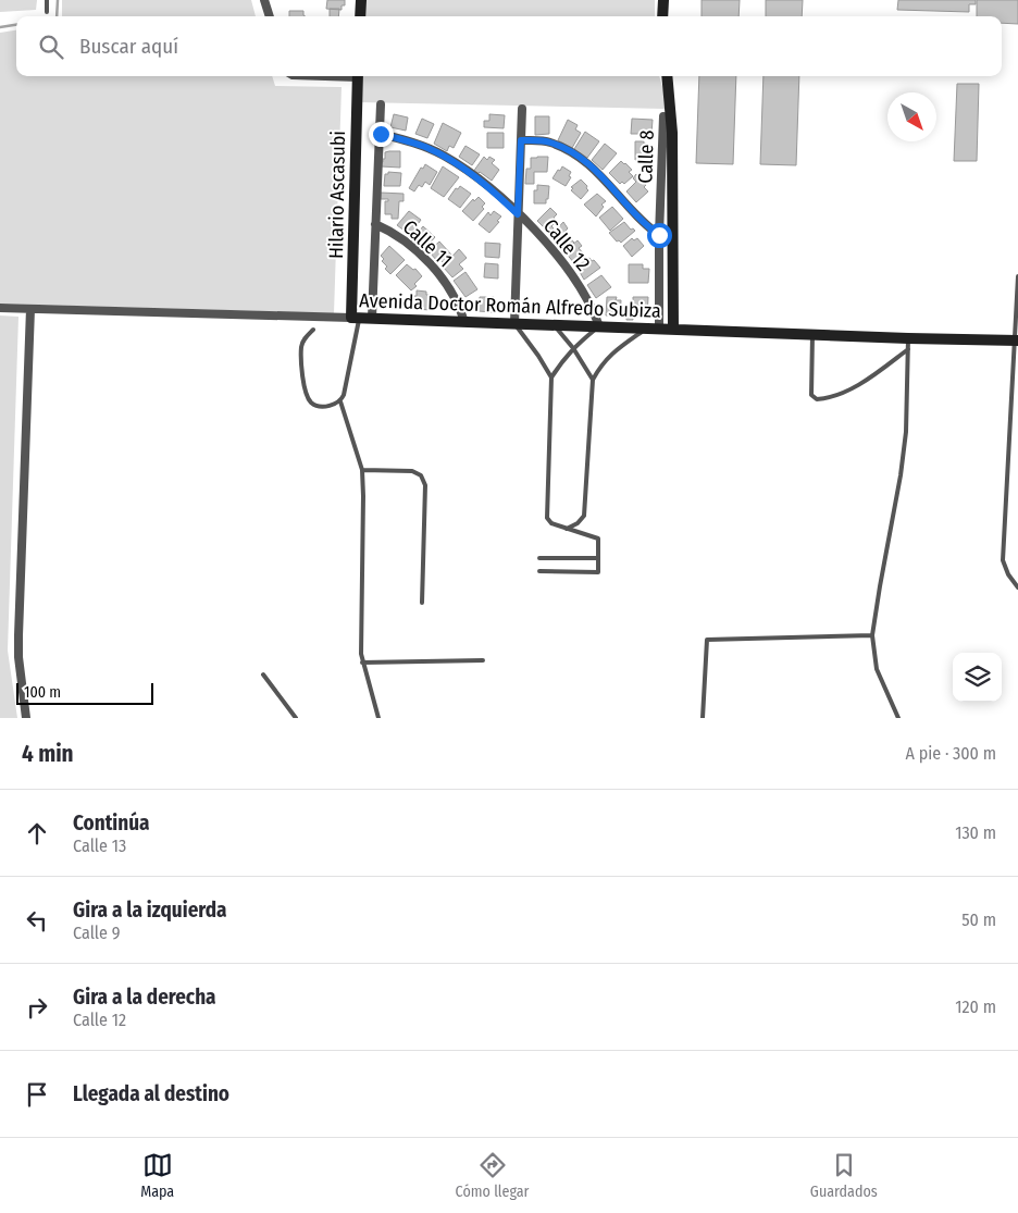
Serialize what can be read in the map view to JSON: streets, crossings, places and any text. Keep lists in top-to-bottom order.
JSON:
{
  "streets": {
    "main road": ["Hilario Ascasubi", "Avenida Doctor Román Alfredo Subiza"],
    "street": ["Calle 8", "Calle 11", "Calle 12"]
  },
  "crossings": [
    ["Calle 8", "Avenida Doctor Román Alfredo Subiza"],
    ["Hilario Ascasubi", "Avenida Doctor Román Alfredo Subiza"],
    ["Calle 11", "Avenida Doctor Román Alfredo Subiza"],
    ["Calle 12", "Avenida Doctor Román Alfredo Subiza"]
  ],
  "scale_bar": "100 m",
  "north": "bottom right",
  "page": {
    "search": "Buscar aquí",
    "scale": "100 m",
    "heading": ["4 min", "A pie · 300 m"],
    "list": [
      ["Continúa", "Calle 13", "130 m"],
      ["Gira a la izquierda", "Calle 9", "50 m"],
      ["Gira a la derecha", "Calle 12", "120 m"],
      "Llegada al destino"
    ],
    "nav": ["Mapa", "Cómo llegar", "Guardados"]
  }
}
